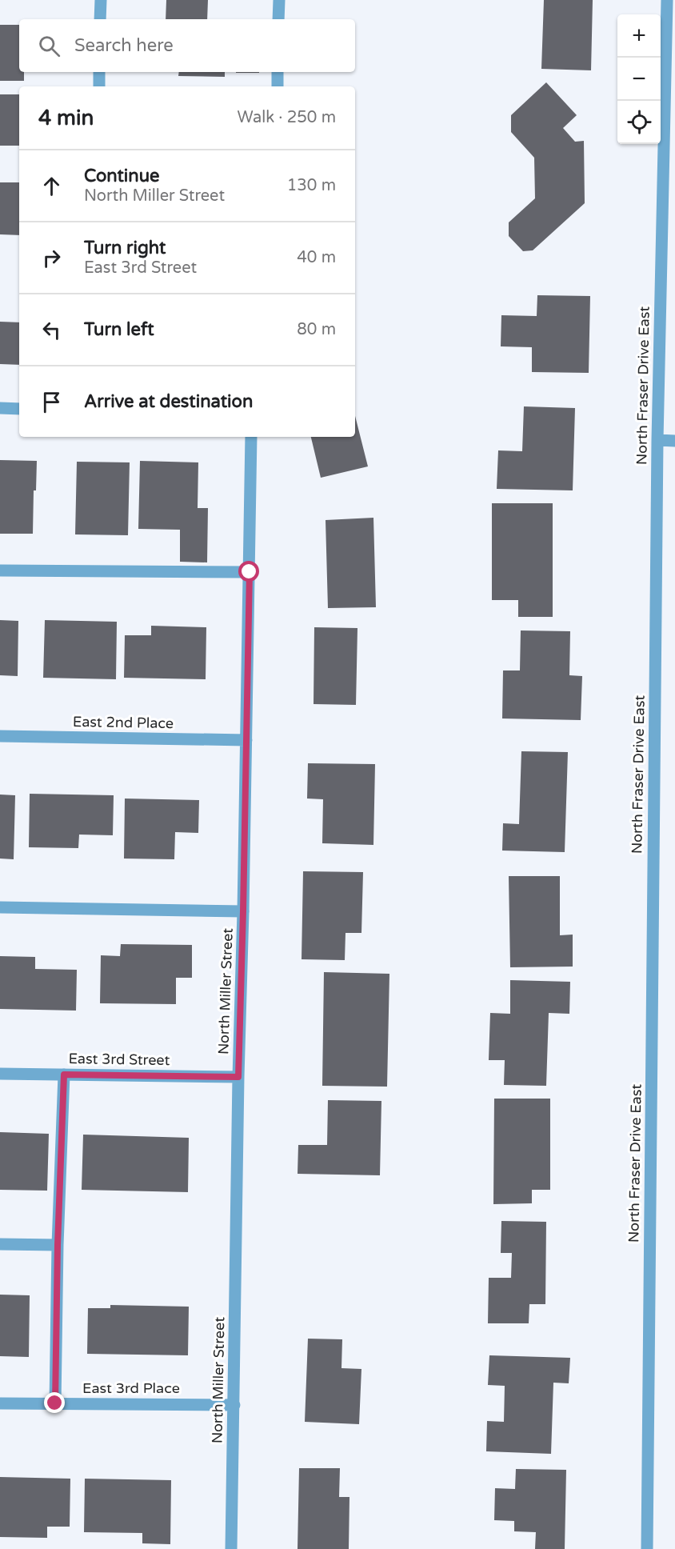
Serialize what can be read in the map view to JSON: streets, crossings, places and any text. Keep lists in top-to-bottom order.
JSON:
{
  "streets": {
    "street": [
      "North Fraser Drive East",
      "East 2nd Place",
      "North Miller Street",
      "East 3rd Street",
      "East 3rd Place"
    ]
  },
  "crossings": [
    ["East 2nd Place", "North Miller Street"],
    ["North Miller Street", "East 3rd Street"],
    ["North Miller Street", "East 3rd Place"]
  ],
  "page": {
    "map_buttons": ["+", "−"],
    "search": "Search here",
    "heading": ["4 min", "Walk · 250 m"],
    "list": [
      ["Continue", "North Miller Street", "130 m"],
      ["Turn right", "East 3rd Street", "40 m"],
      ["Turn left", "80 m"],
      "Arrive at destination"
    ]
  }
}
